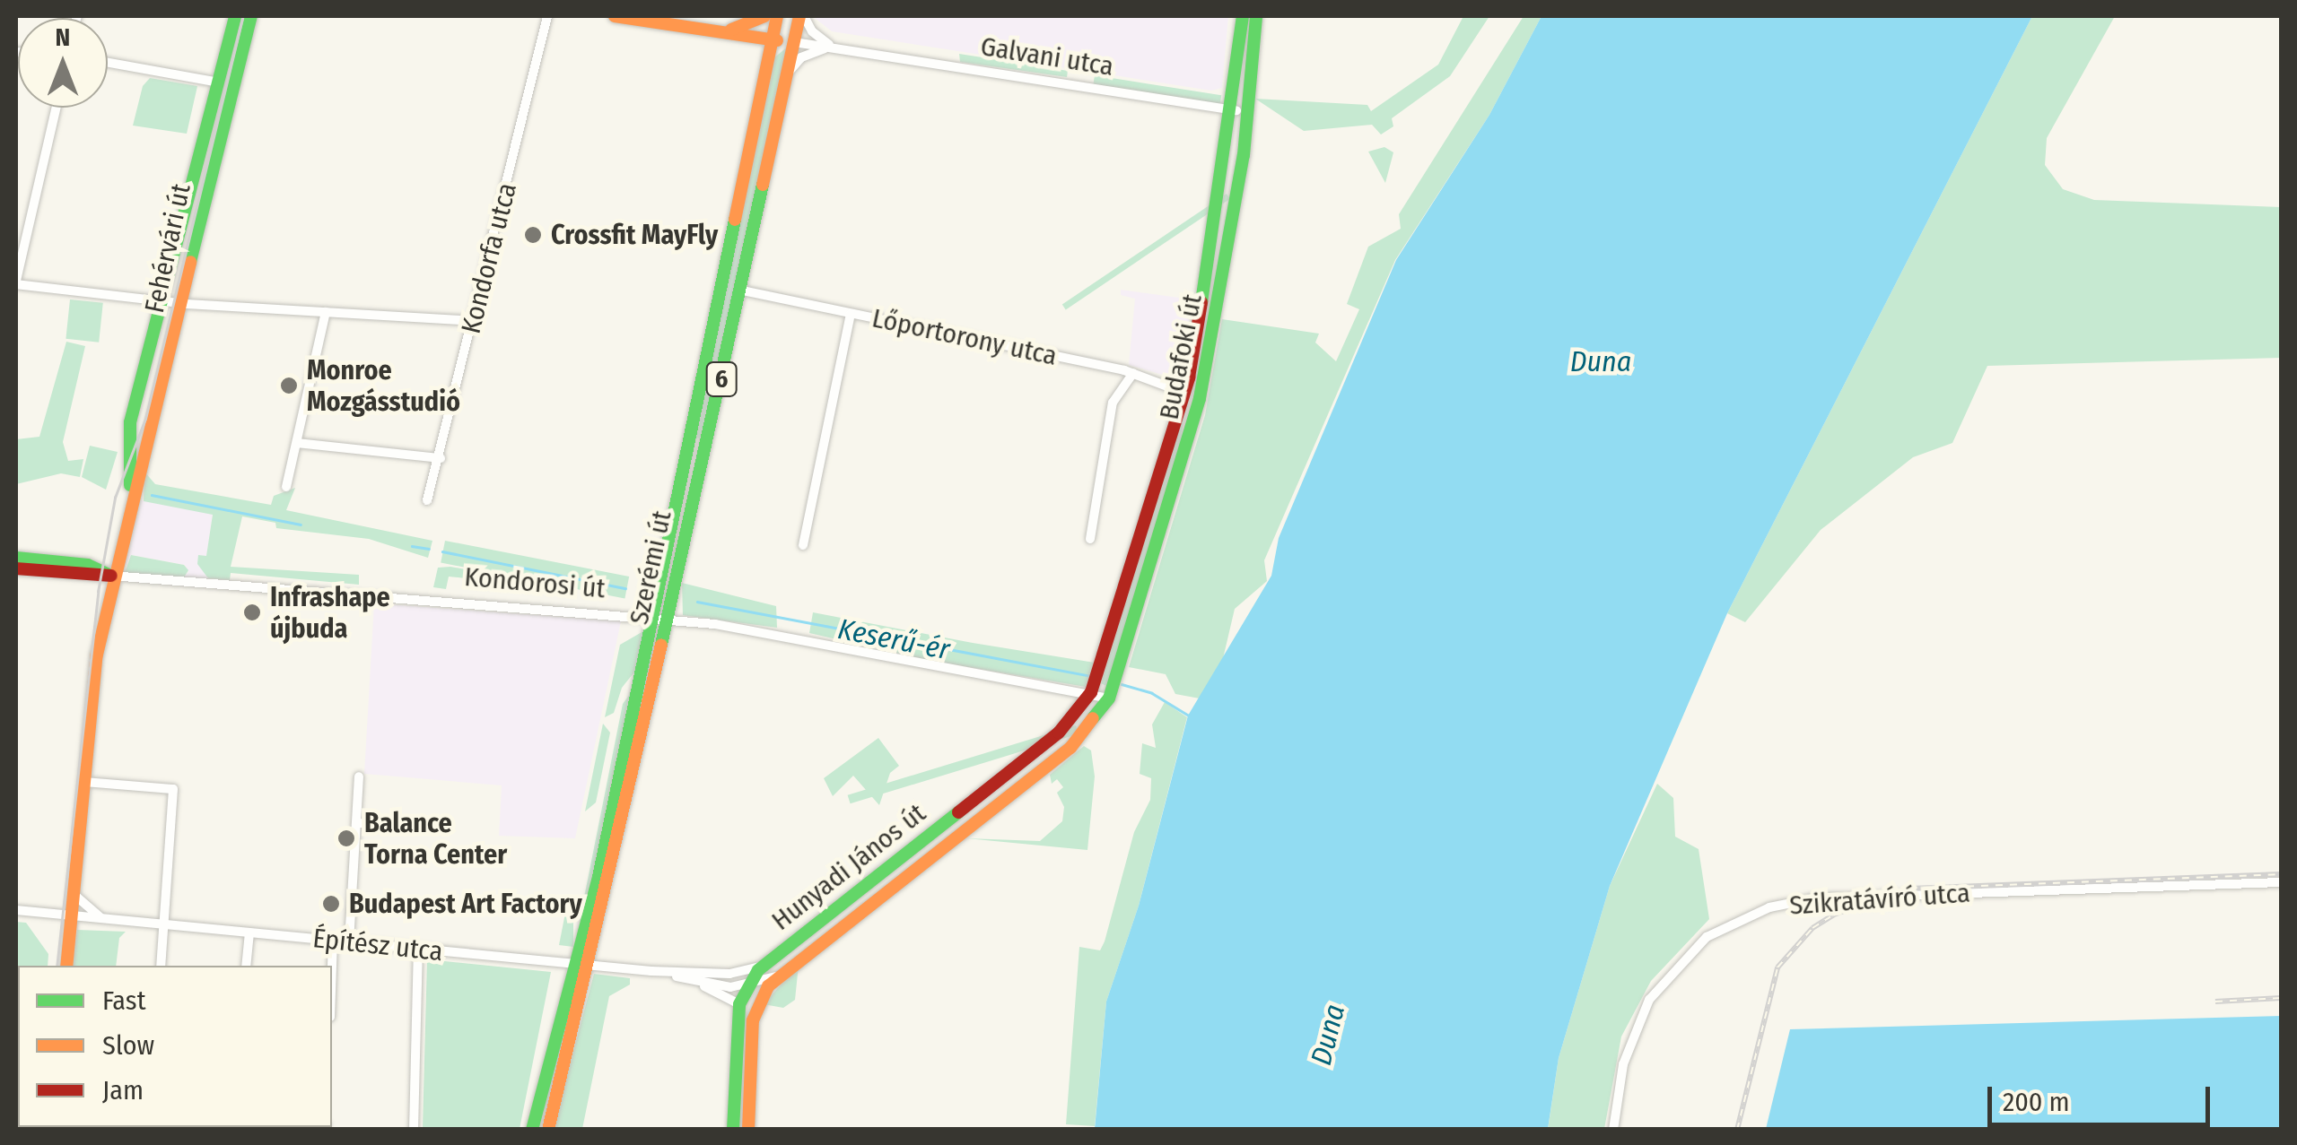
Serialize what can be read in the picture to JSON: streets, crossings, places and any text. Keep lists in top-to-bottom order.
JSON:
{
  "streets": {
    "main road": [
      "Galvani utca",
      "Fehérvári út",
      "Budafoki út",
      "6",
      "Szerémi út",
      "Kondorosi út",
      "Hunyadi János út"
    ],
    "street": [
      "Kondorfa utca",
      "Lőportorony utca",
      "Szikratávíró utca",
      "Építész utca"
    ]
  },
  "crossings": [
    ["Galvani utca", "Budafoki út"],
    ["Galvani utca", "Szerémi út"],
    ["Fehérvári út", "Kondorosi út"],
    ["Fehérvári út", "Építész utca"],
    ["Lőportorony utca", "Budafoki út"],
    ["Lőportorony utca", "Szerémi út"],
    ["Budafoki út", "Kondorosi út"],
    ["Budafoki út", "Hunyadi János út"],
    ["Szerémi út", "Kondorosi út"],
    ["Szerémi út", "Építész utca"],
    ["Kondorosi út", "Hunyadi János út"],
    ["Hunyadi János út", "Építész utca"]
  ],
  "water": ["Duna", "Keserű-ér"],
  "places": [
    "Crossfit MayFly",
    "Monroe Mozgásstudió",
    "Infrashape újbuda",
    "Balance Torna Center",
    "Budapest Art Factory"
  ],
  "legend": ["Fast", "Slow", "Jam"],
  "scale_bar": "200 m",
  "north": "top"
}
